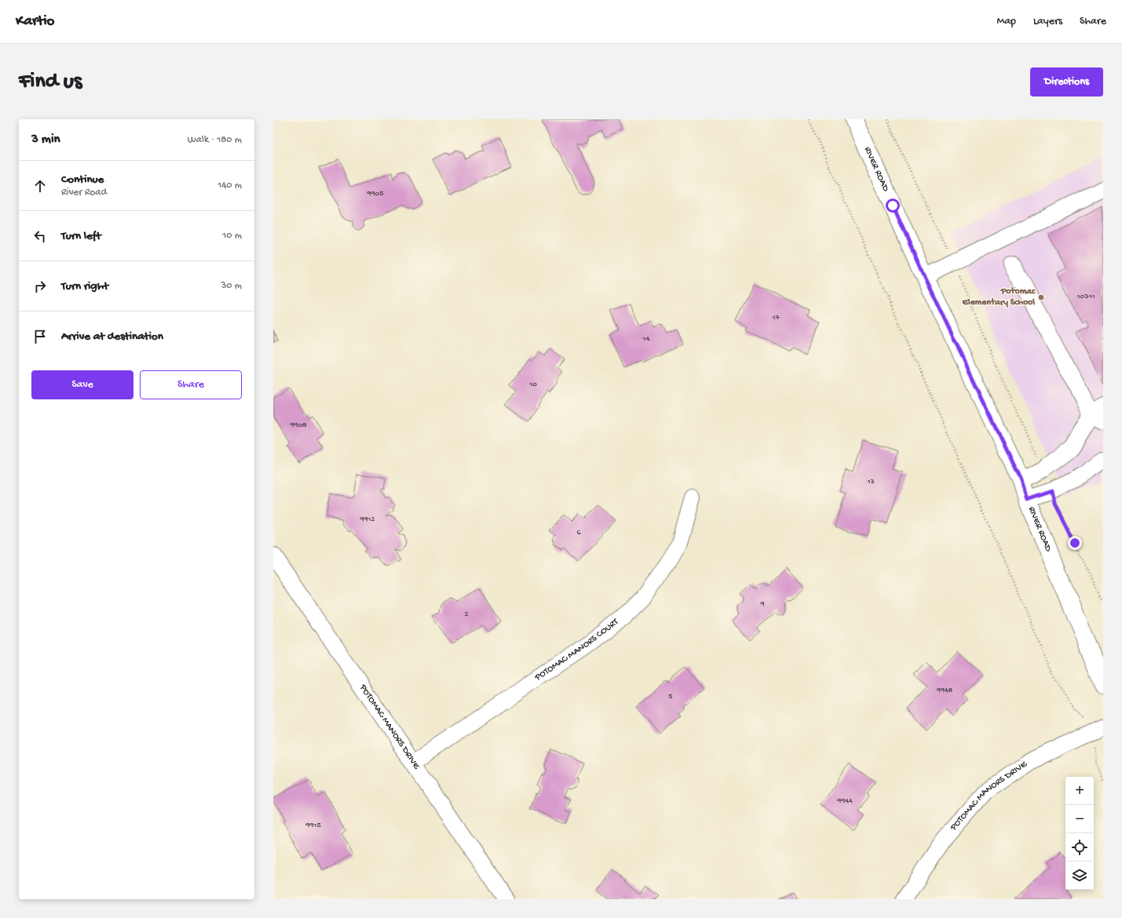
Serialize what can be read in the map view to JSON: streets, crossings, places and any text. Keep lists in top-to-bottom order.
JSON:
{
  "streets": {
    "main road": ["RIVER ROAD"],
    "street": ["POTOMAC MANORS COURT", "POTOMAC MANORS DRIVE"]
  },
  "crossings": [
    ["POTOMAC MANORS COURT", "POTOMAC MANORS DRIVE"]
  ],
  "places": ["Potomac Elementary School"],
  "house_numbers": [
    "9905",
    "10311",
    "17",
    "14",
    "10",
    "9908",
    "13",
    "9912",
    "6",
    "9",
    "2",
    "9948",
    "5",
    "9944",
    "9915"
  ],
  "page": {
    "header": "Kartio",
    "nav": ["Map", "Layers", "Share"],
    "buttons": [
      "Directions",
      ["Save", "Share"]
    ],
    "title": "Find us",
    "heading": ["3 min", "Walk · 180 m"],
    "list": [
      ["Continue", "River Road", "140 m"],
      ["Turn left", "10 m"],
      ["Turn right", "30 m"],
      "Arrive at destination"
    ],
    "map_buttons": ["+", "−"]
  }
}
